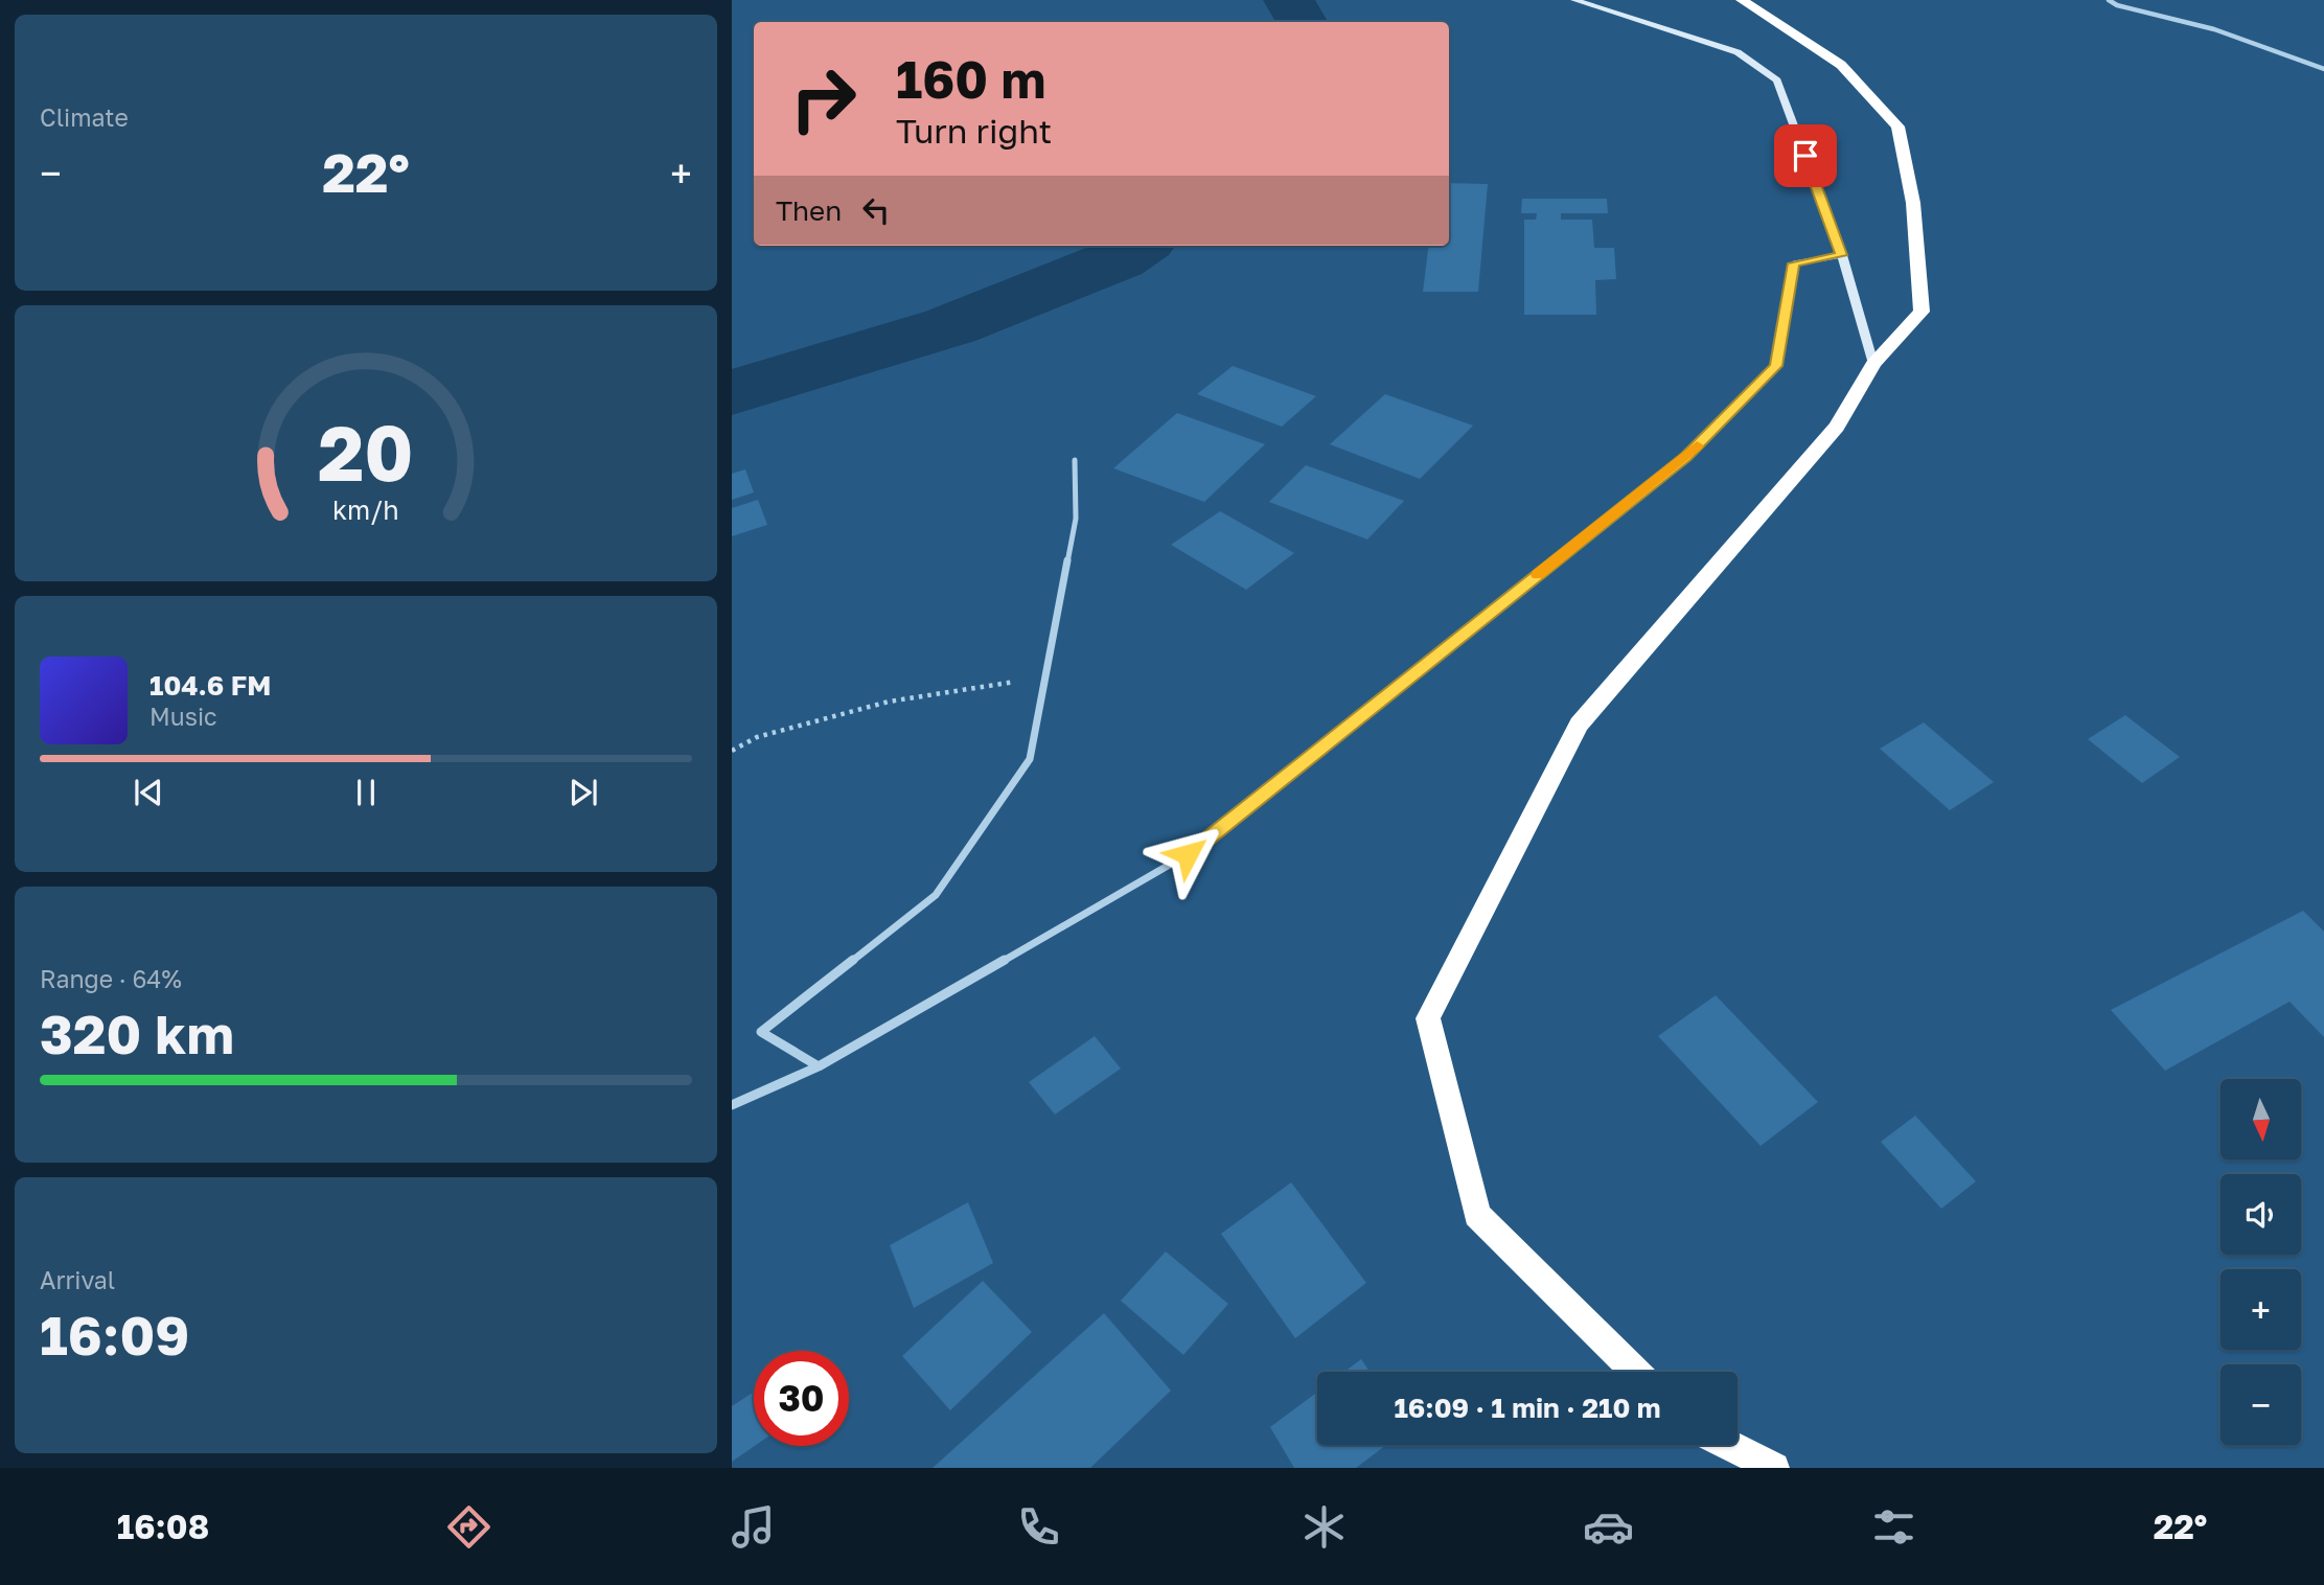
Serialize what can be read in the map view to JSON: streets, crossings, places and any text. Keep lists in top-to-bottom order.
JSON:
{
  "north": "bottom",
  "page": {
    "tile": [
      "Climate",
      ["Range · 64%", "320 km"],
      ["Arrival", "16:09"]
    ],
    "turn": ["160 m", "Turn right"],
    "heat": ["−", "22°", "+"],
    "then": "Then",
    "song": ["104.6 FM", "Music"],
    "map_buttons": ["+", "−"],
    "limit": "30",
    "trip": "16:09 · 1 min · 210 m",
    "tabs": ["16:08", "22°"],
    "gauge": ["20", "km/h"]
  }
}
